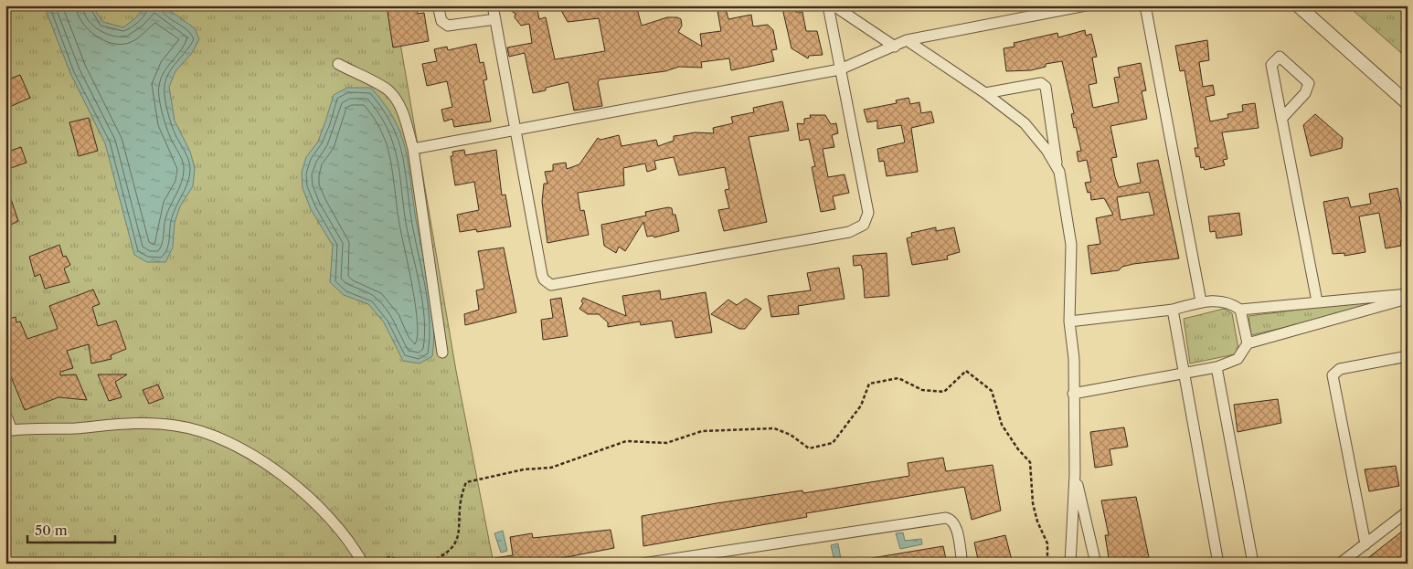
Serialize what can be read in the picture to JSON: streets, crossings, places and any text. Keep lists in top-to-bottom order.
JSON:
{
  "scale_bar": "50 m"
}
